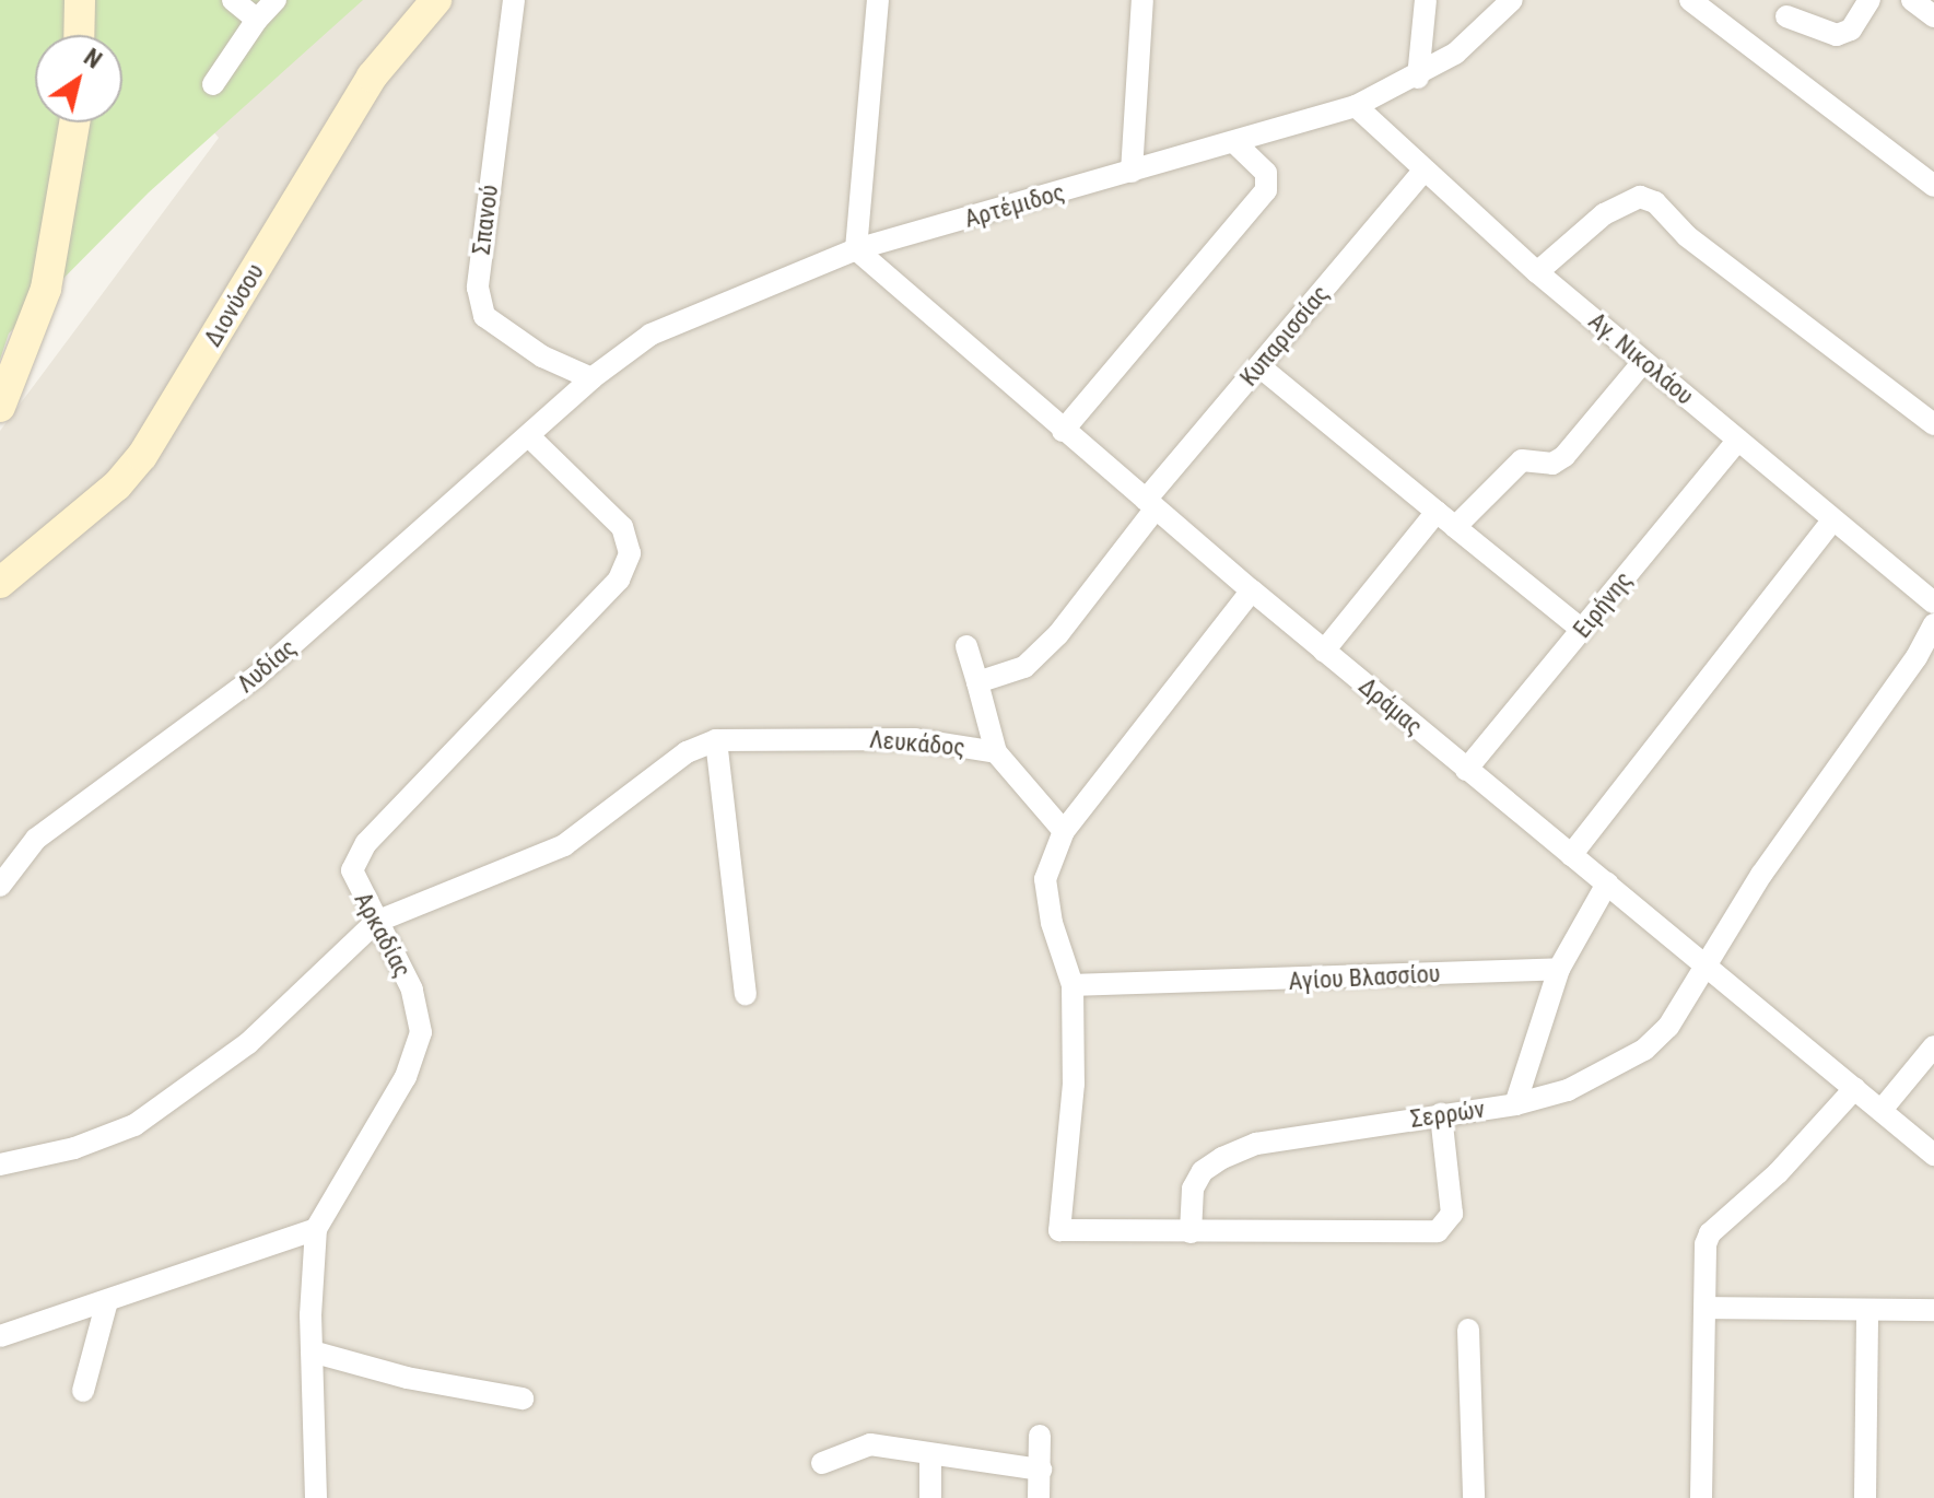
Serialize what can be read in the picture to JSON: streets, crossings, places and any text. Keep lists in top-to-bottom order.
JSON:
{
  "streets": {
    "main road": ["Διονύσου"],
    "street": [
      "Αρτέμιδος",
      "Σπανού",
      "Κυπαρισσίας",
      "Αγ. Νικολάου",
      "Ειρήνης",
      "Λυδίας",
      "Δράμας",
      "Λευκάδος",
      "Αρκαδίας",
      "Αγίου Βλασσίου",
      "Σερρών"
    ]
  },
  "crossings": [
    ["Αρτέμιδος", "Σπανού"],
    ["Αρτέμιδος", "Αγ. Νικολάου"],
    ["Αρτέμιδος", "Λυδίας"],
    ["Αρτέμιδος", "Δράμας"],
    ["Αρτέμιδος", "Αρκαδίας"],
    ["Κυπαρισσίας", "Αγ. Νικολάου"],
    ["Κυπαρισσίας", "Δράμας"],
    ["Αγ. Νικολάου", "Ειρήνης"],
    ["Ειρήνης", "Δράμας"],
    ["Λυδίας", "Αρκαδίας"],
    ["Δράμας", "Σερρών"],
    ["Λευκάδος", "Αρκαδίας"]
  ],
  "north": "top right"
}
